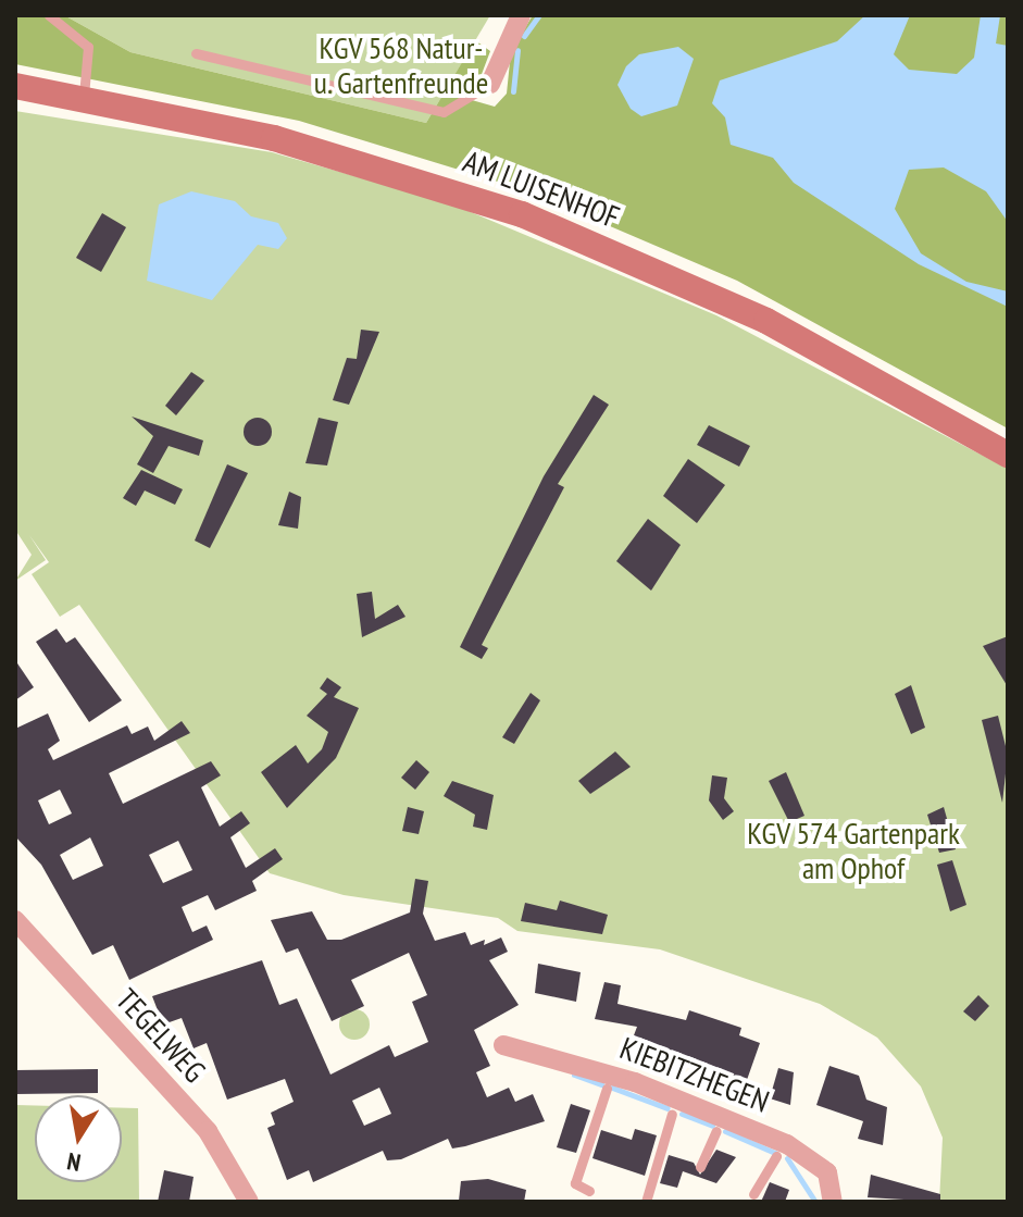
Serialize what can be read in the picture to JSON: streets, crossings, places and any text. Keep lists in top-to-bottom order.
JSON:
{
  "streets": {
    "main road": ["AM LUISENHOF"],
    "street": ["TEGELWEG", "KIEBITZHEGEN"]
  },
  "parks": ["KGV 568 Natur- u. Gartenfreunde", "KGV 574 Gartenpark am Ophof"],
  "north": "bottom"
}
